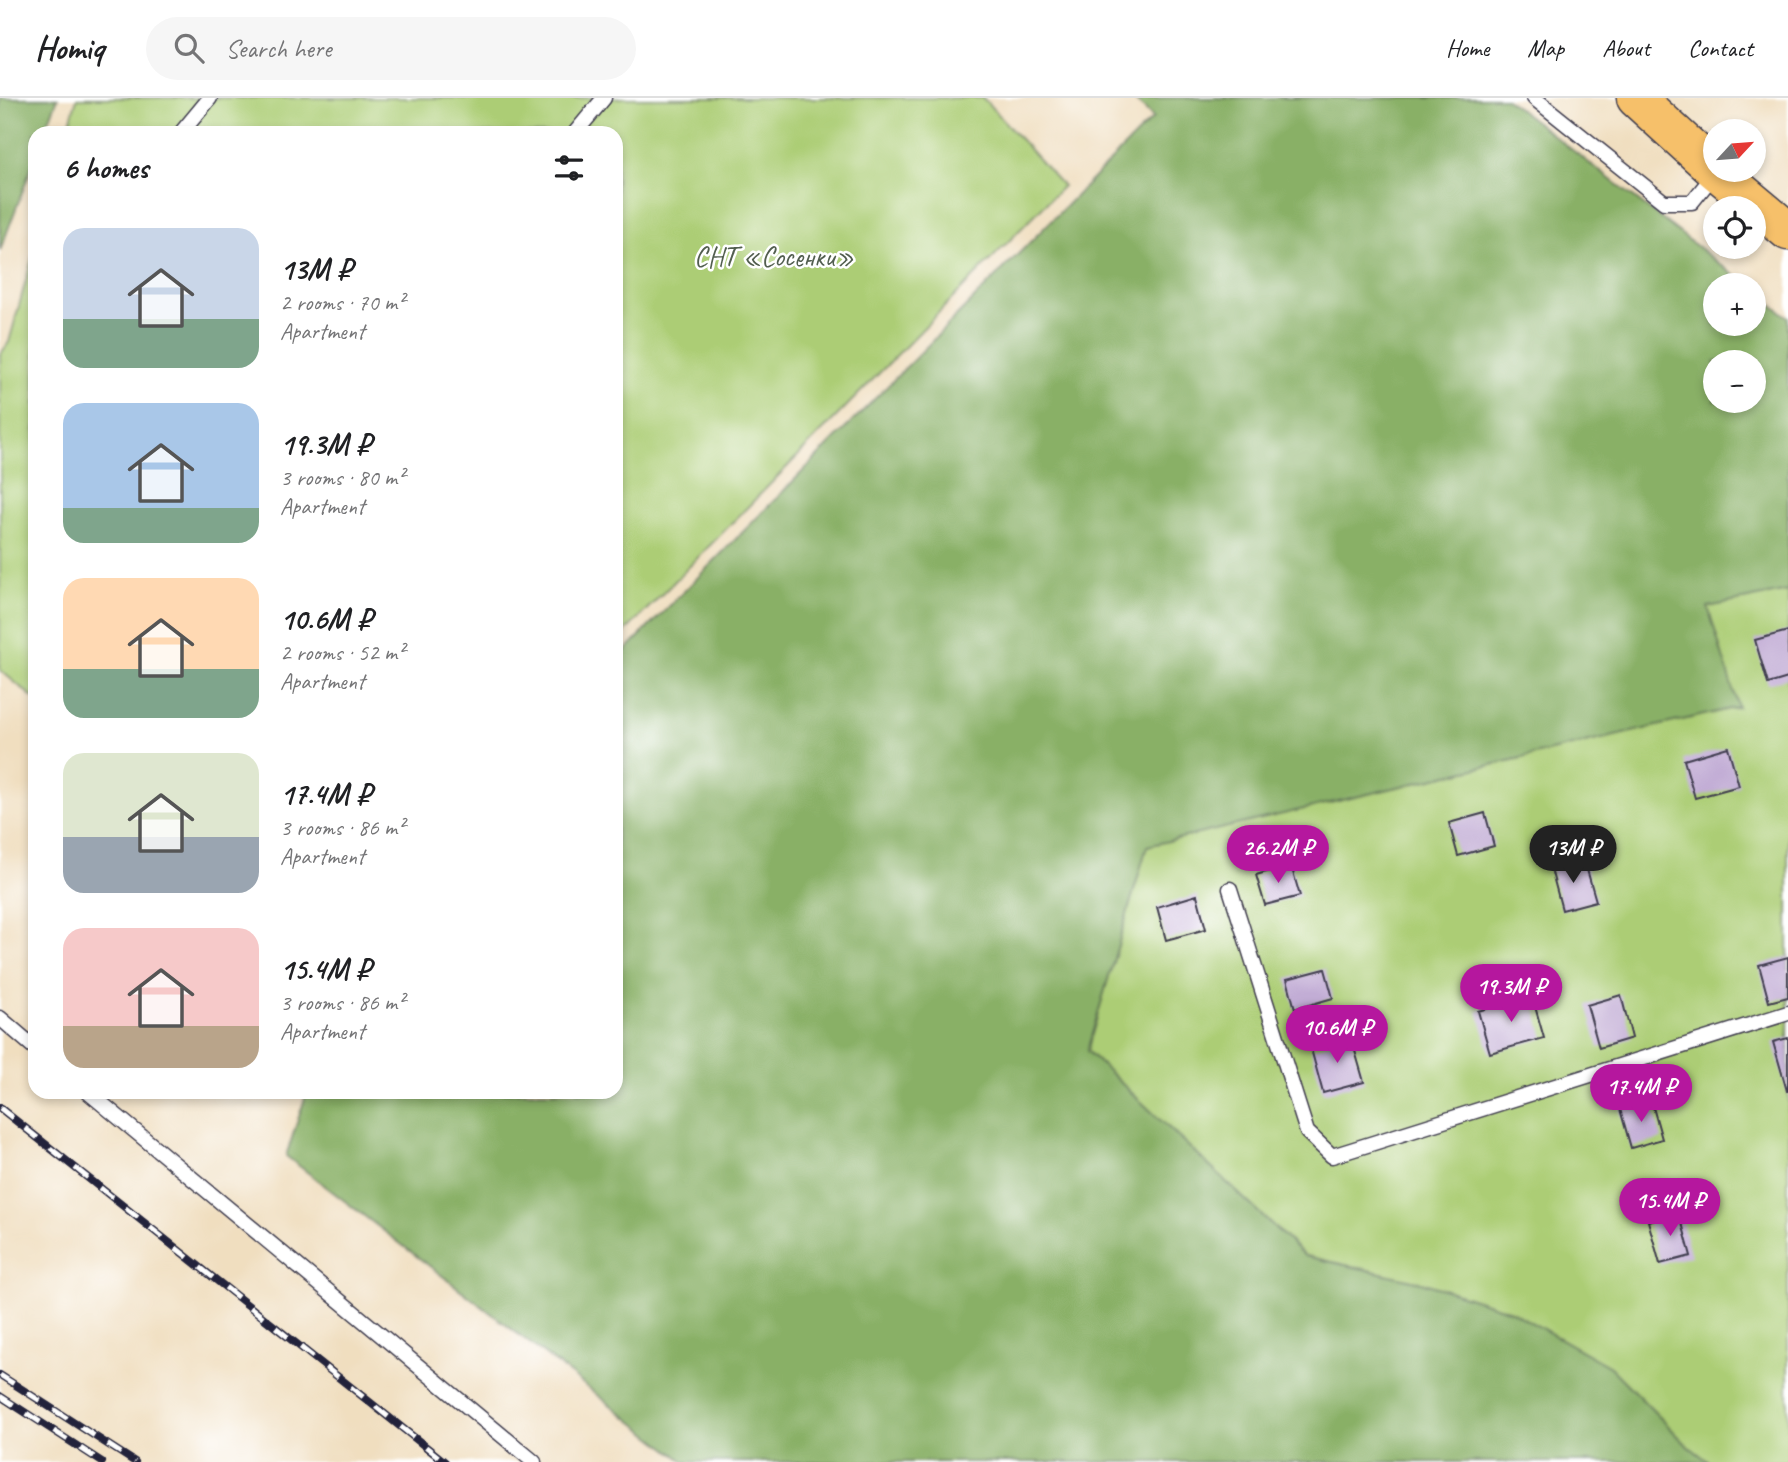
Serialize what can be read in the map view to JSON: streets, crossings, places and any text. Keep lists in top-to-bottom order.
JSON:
{
  "parks": ["СНТ «Сосенки»"],
  "north": "top right",
  "page": {
    "header": "Homiq",
    "search": "Search here",
    "nav": [
      "Home",
      "Map",
      "About",
      "Contact"
    ],
    "map_buttons": ["+", "−"],
    "heading": "6 homes",
    "list": [
      {
        "name": "13M ₽",
        "note": "2 rooms · 70 m² · Apartment"
      },
      {
        "name": "19.3M ₽",
        "note": "3 rooms · 80 m² · Apartment"
      },
      {
        "name": "10.6M ₽",
        "note": "2 rooms · 52 m² · Apartment"
      },
      {
        "name": "17.4M ₽",
        "note": "3 rooms · 86 m² · Apartment"
      },
      {
        "name": "15.4M ₽",
        "note": "3 rooms · 86 m² · Apartment"
      }
    ],
    "price": [
      "26.2M ₽",
      "13M ₽",
      "19.3M ₽",
      "10.6M ₽",
      "17.4M ₽",
      "15.4M ₽"
    ]
  }
}
